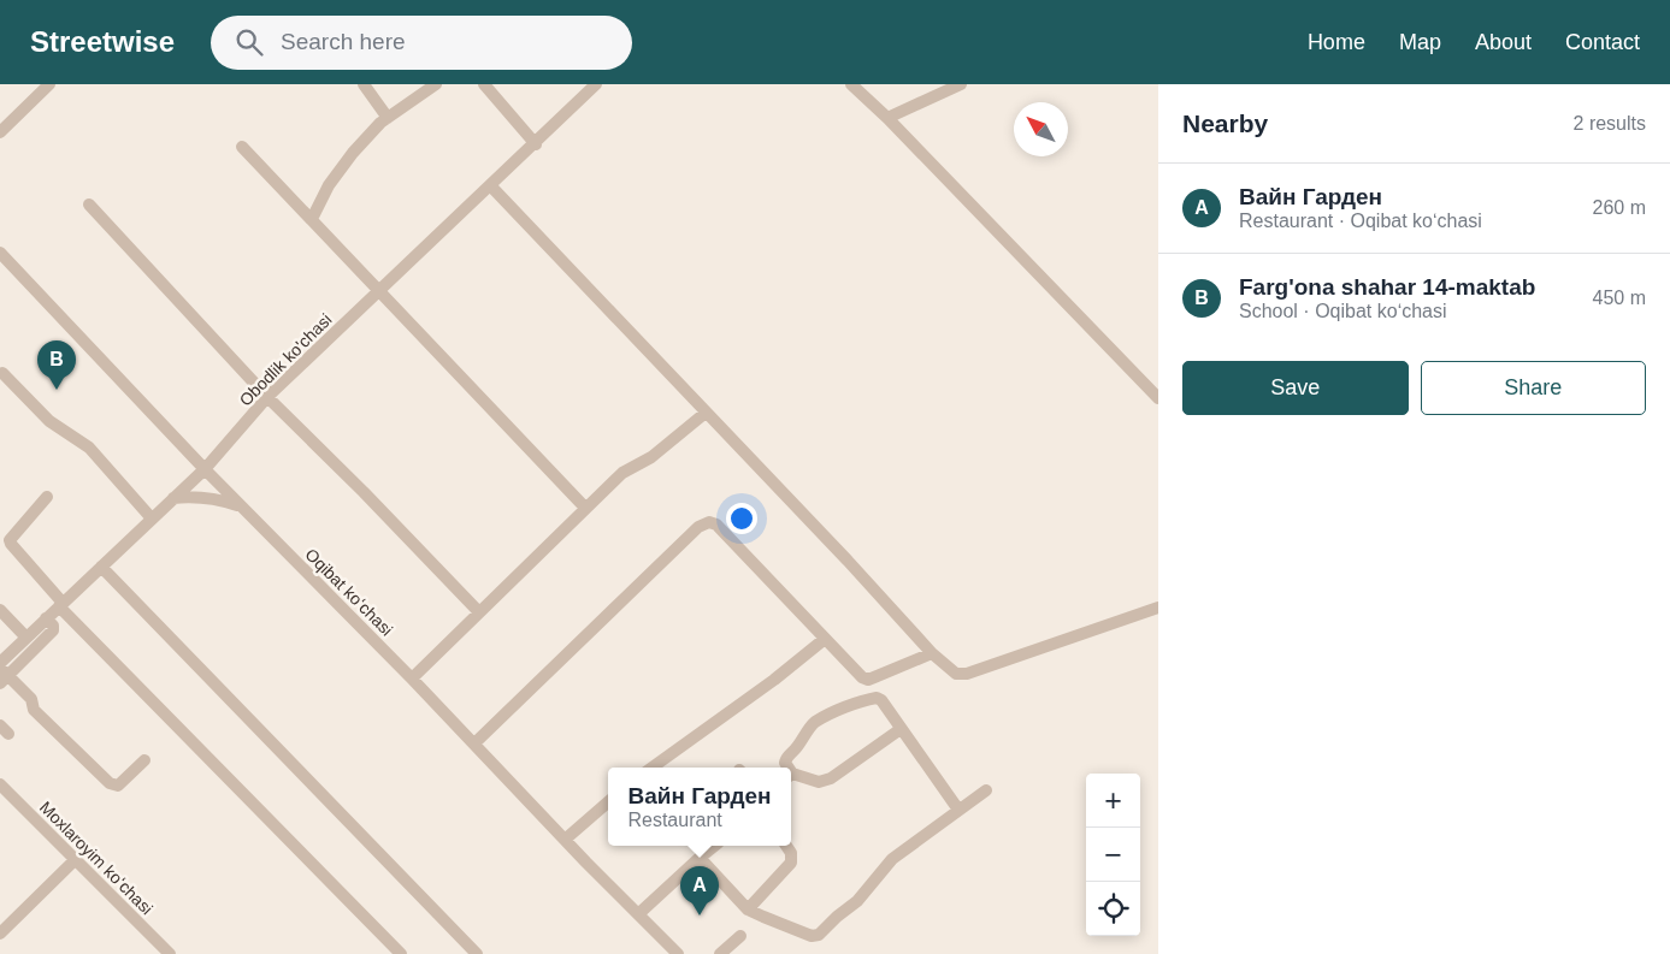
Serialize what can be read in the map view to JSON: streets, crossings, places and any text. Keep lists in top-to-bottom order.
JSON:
{
  "streets": {
    "street": ["Obodlik ko'chasi", "Oqibat koʻchasi", "Moxlaroyim koʻchasi"]
  },
  "crossings": [
    ["Obodlik ko'chasi", "Oqibat koʻchasi"]
  ],
  "north": "top left",
  "page": {
    "header": "Streetwise",
    "search": "Search here",
    "nav": [
      "Home",
      "Map",
      "About",
      "Contact"
    ],
    "heading": ["Nearby", "2 results"],
    "list": [
      {
        "mark": "A",
        "name": "Вайн Гарден",
        "note": "Restaurant · Oqibat koʻchasi",
        "value": "260 m"
      },
      {
        "mark": "B",
        "name": "Farg'ona shahar 14-maktab",
        "note": "School · Oqibat koʻchasi",
        "value": "450 m"
      }
    ],
    "pins": ["B", "A"],
    "buttons": ["Save", "Share"],
    "popup": ["Вайн Гарден", "Restaurant"],
    "map_buttons": ["+", "−"]
  }
}
